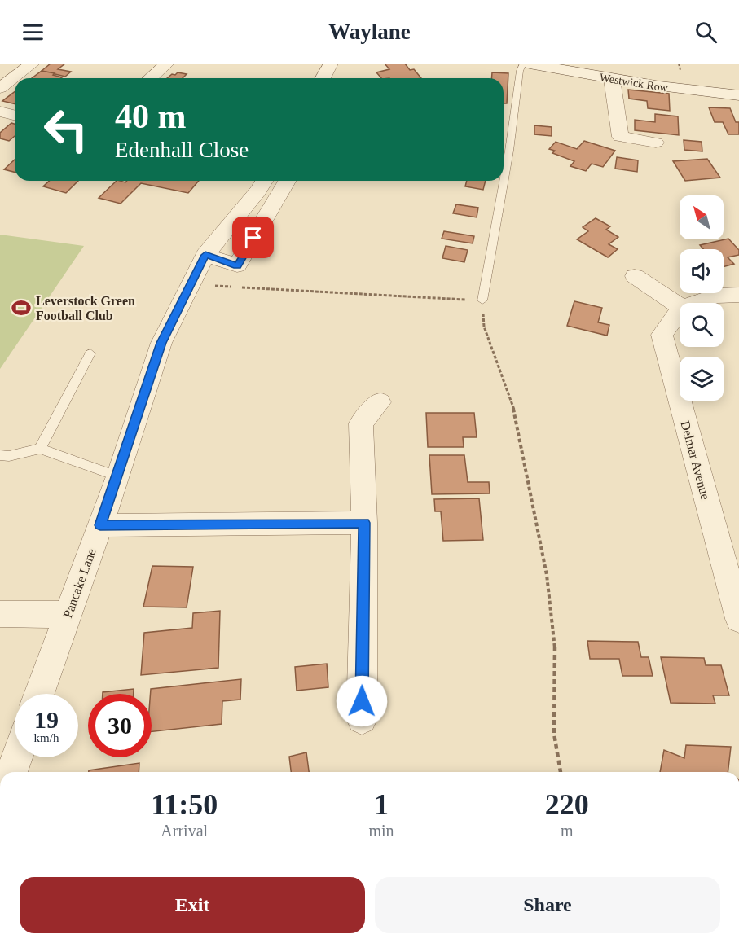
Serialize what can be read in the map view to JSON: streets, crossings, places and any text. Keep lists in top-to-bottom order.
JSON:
{
  "streets": {
    "street": ["Westwick Row", "Delmar Avenue", "Pancake Lane"]
  },
  "places": {
    "sports": ["Leverstock Green Football Club"]
  },
  "north": "top left",
  "page": {
    "header": "Waylane",
    "turn": ["40 m", "Edenhall Close"],
    "speed": "19 km/h",
    "limit": "30",
    "eta": [
      "11:50",
      "Arrival",
      "1",
      "min",
      "220",
      "m"
    ],
    "buttons": ["Exit", "Share"]
  }
}
